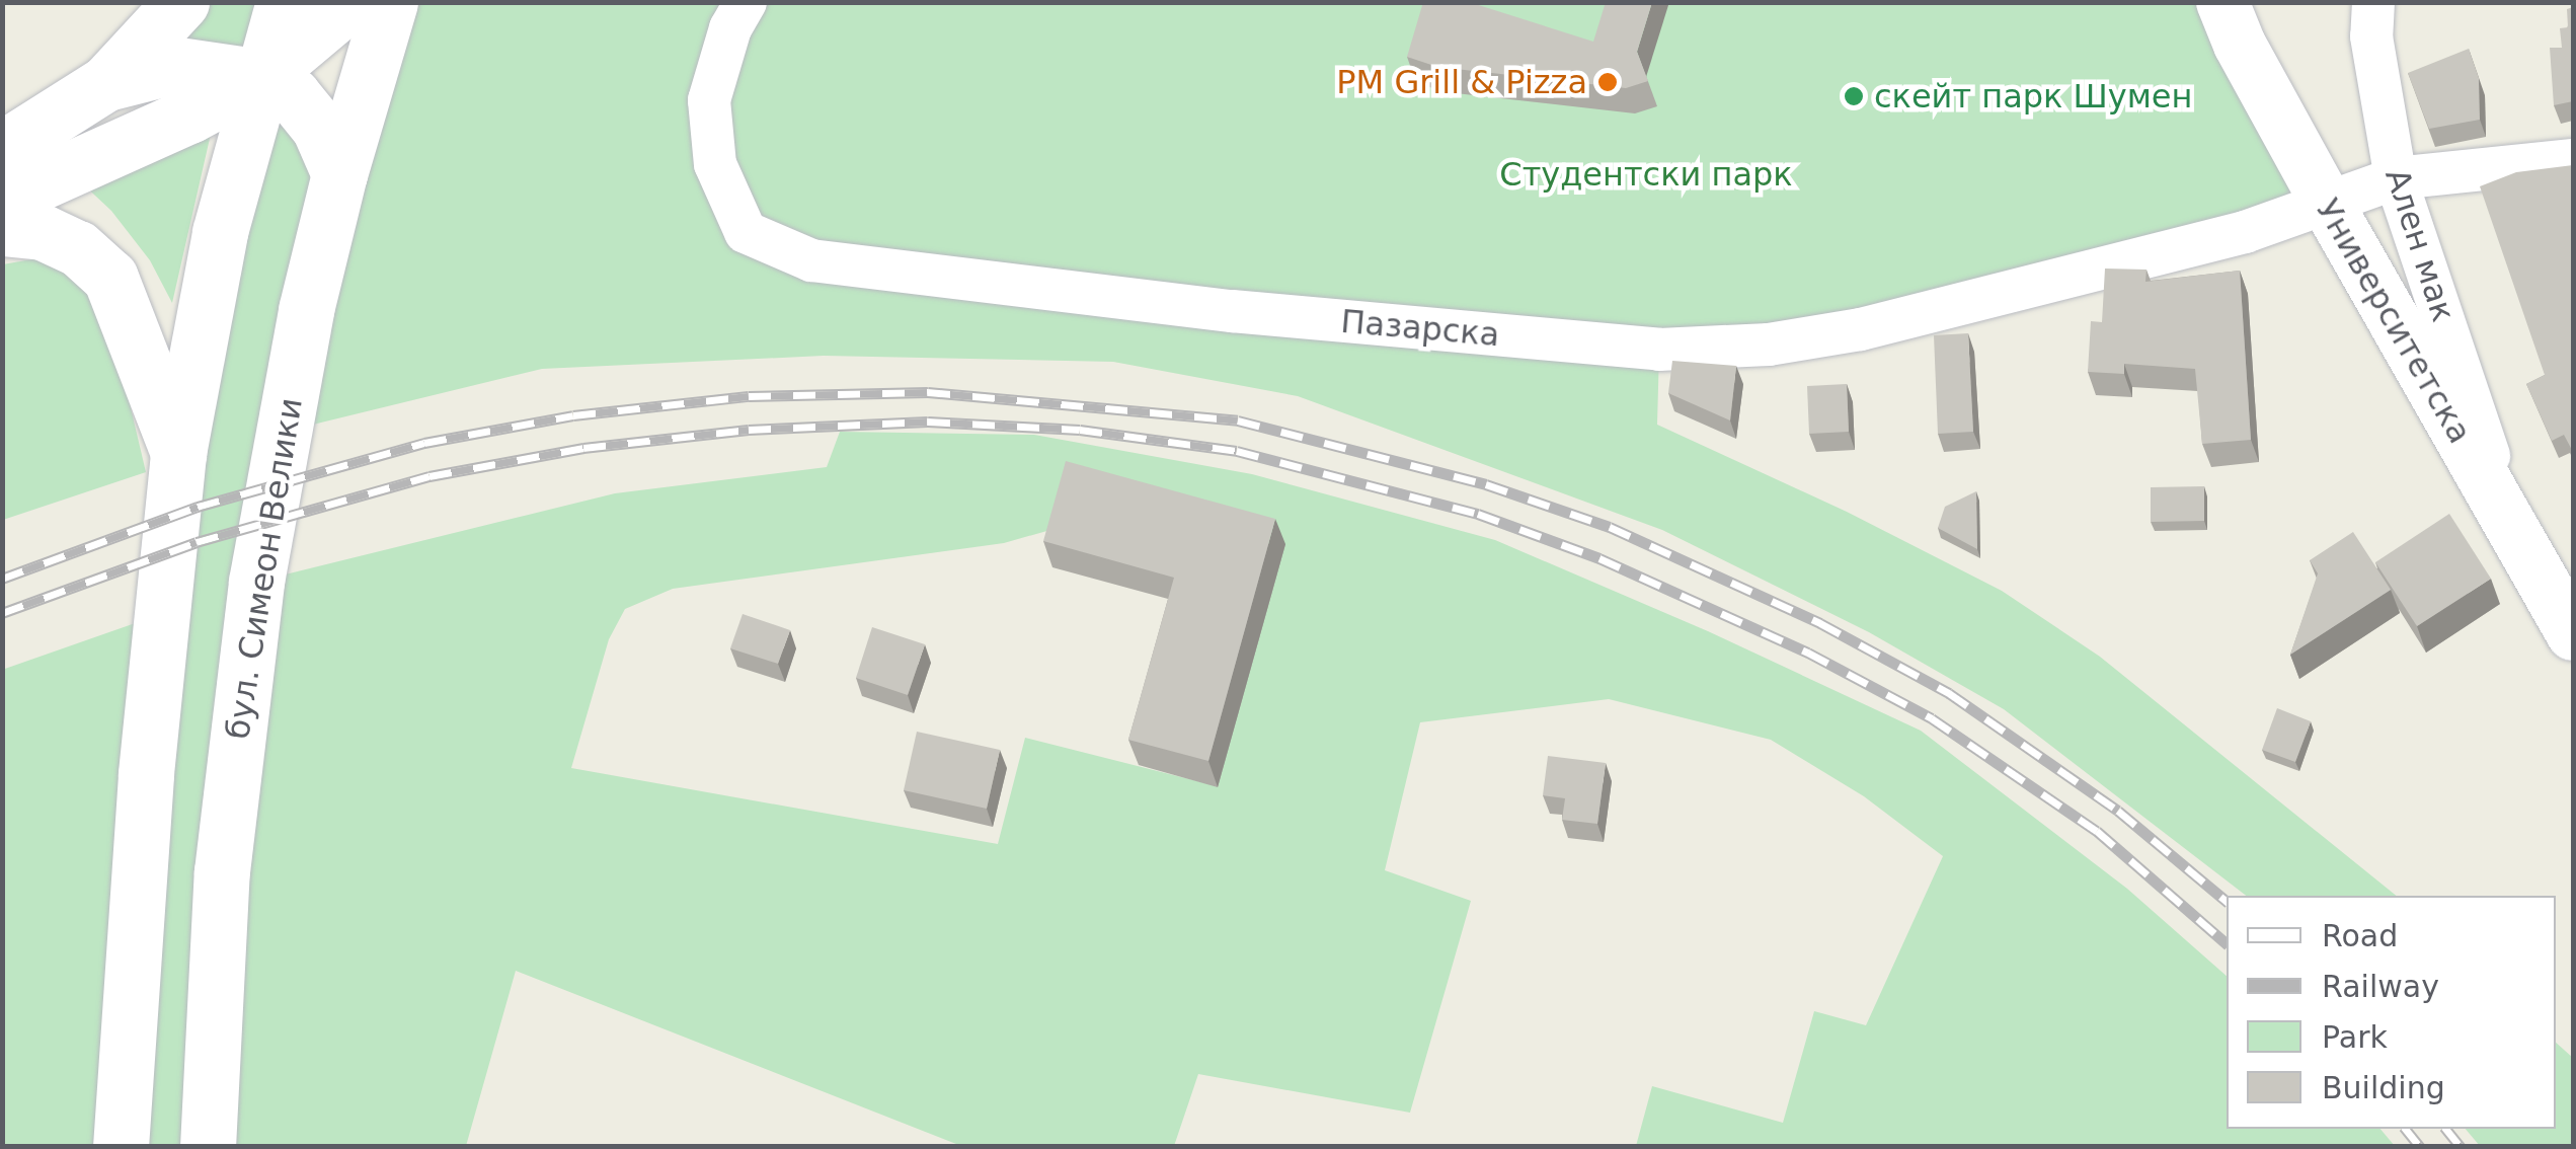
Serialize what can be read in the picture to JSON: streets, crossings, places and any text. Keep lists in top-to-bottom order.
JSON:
{
  "streets": {
    "main road": ["бул. Симеон Велики"],
    "street": ["Ален мак", "Университетска", "Пазарска"]
  },
  "crossings": [
    ["Ален мак", "Университетска"],
    ["Ален мак", "Пазарска"],
    ["Университетска", "Пазарска"]
  ],
  "parks": ["Студентски парк"],
  "places": ["PM Grill & Pizza", "скейт парк Шумен"],
  "legend": [
    "Road",
    "Railway",
    "Park",
    "Building"
  ]
}
